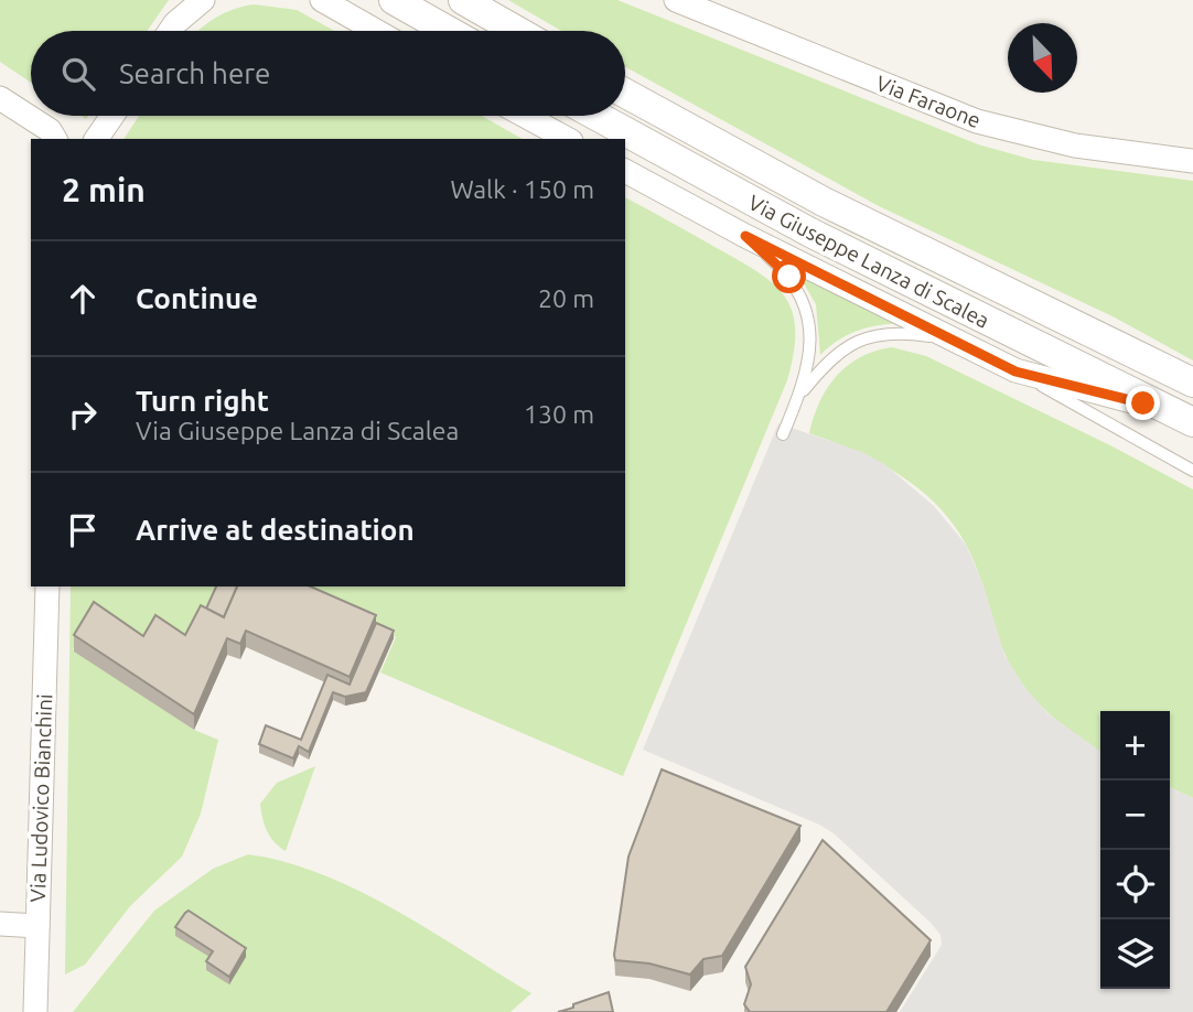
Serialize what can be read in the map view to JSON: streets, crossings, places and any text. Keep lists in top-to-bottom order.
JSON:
{
  "streets": {
    "street": ["Via Faraone", "Via Giuseppe Lanza di Scalea", "Via Ludovico Bianchini"]
  },
  "north": "bottom right",
  "page": {
    "search": "Search here",
    "heading": ["2 min", "Walk · 150 m"],
    "list": [
      ["Continue", "20 m"],
      ["Turn right", "Via Giuseppe Lanza di Scalea", "130 m"],
      "Arrive at destination"
    ],
    "map_buttons": ["+", "−"]
  }
}
